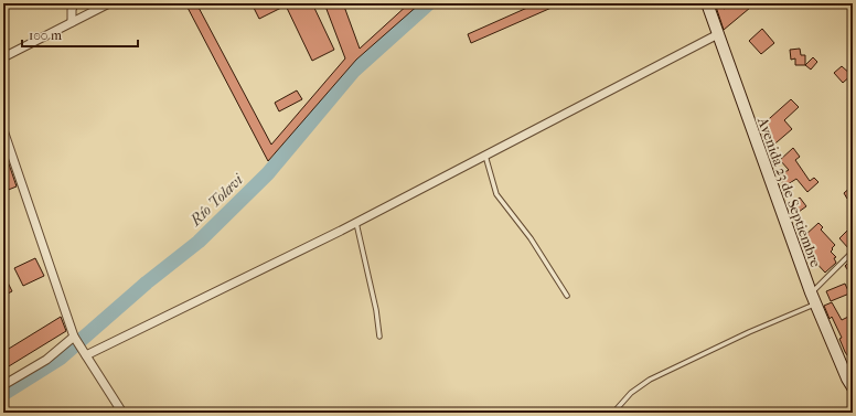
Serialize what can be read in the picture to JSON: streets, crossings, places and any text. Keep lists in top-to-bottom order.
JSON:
{
  "streets": {
    "main road": ["Avenida 23 de Septiembre"]
  },
  "water": ["Río Tolavi"],
  "scale_bar": "100 m"
}
